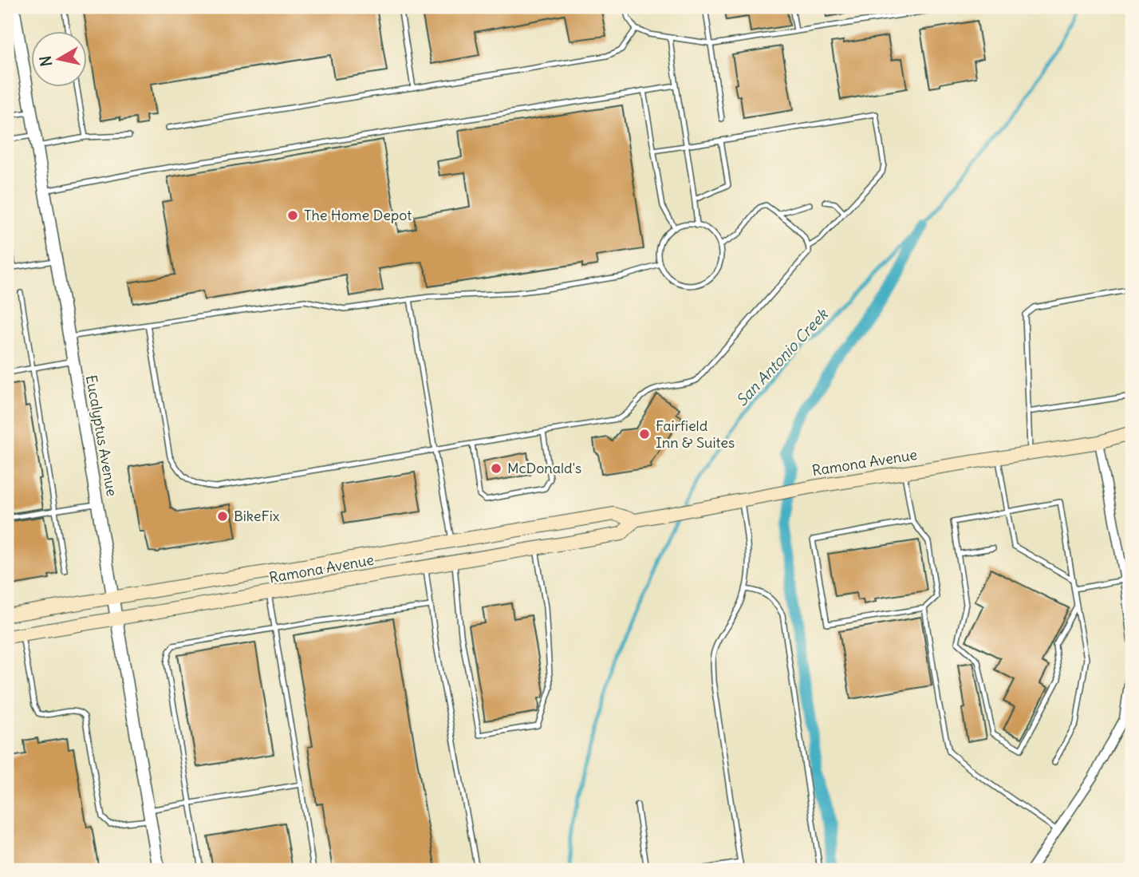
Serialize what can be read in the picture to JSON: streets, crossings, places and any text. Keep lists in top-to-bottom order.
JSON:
{
  "streets": {
    "main road": ["Ramona Avenue"],
    "street": ["Eucalyptus Avenue"]
  },
  "crossings": [
    ["Eucalyptus Avenue", "Ramona Avenue"]
  ],
  "water": ["San Antonio Creek"],
  "places": [
    "The Home Depot",
    "Fairfield Inn & Suites",
    "McDonald's",
    "BikeFix"
  ],
  "north": "left"
}
